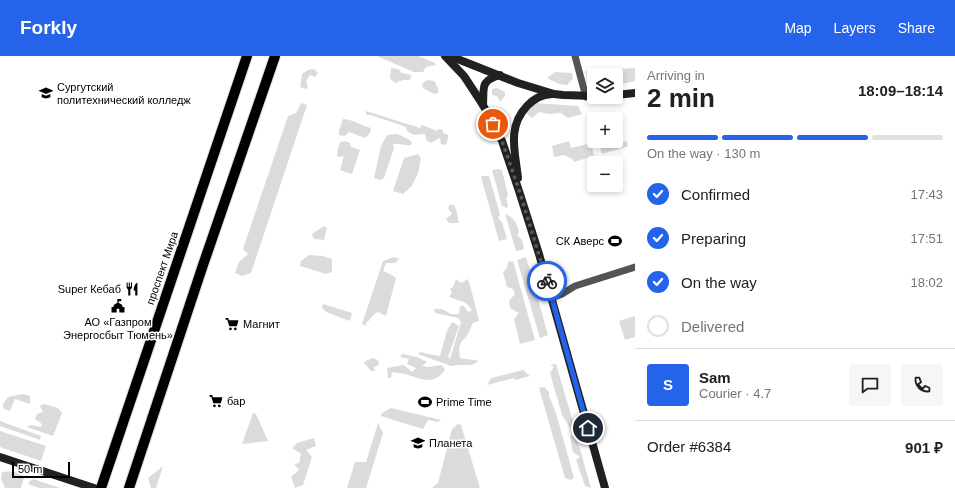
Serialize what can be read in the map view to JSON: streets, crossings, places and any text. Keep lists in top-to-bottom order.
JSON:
{
  "streets": {
    "main road": ["проспект Мира"]
  },
  "places": {
    "school or university": ["Сургутский политехнический колледж", "Планета"],
    "sports": ["СК Аверс", "Prime Time"],
    "restaurant": ["Super Кебаб"],
    "public building": ["АО «Газпром Энергосбыт Тюмень»"],
    "supermarket": ["Магнит", "бар"]
  },
  "scale_bar": "50 m",
  "page": {
    "header": "Forkly",
    "nav": ["Map", "Layers", "Share"],
    "heading": ["2 min", "Arriving in", "18:09–18:14"],
    "panel": [
      "Sam",
      "Courier · 4.7",
      "Order #6384",
      "901 ₽"
    ],
    "map_buttons": ["+", "−"],
    "bar": "On the way · 130 m",
    "list": [
      ["Confirmed", "17:43"],
      ["Preparing", "17:51"],
      ["On the way", "18:02"],
      "Delivered"
    ],
    "round": "S",
    "scale": "50 m"
  }
}
